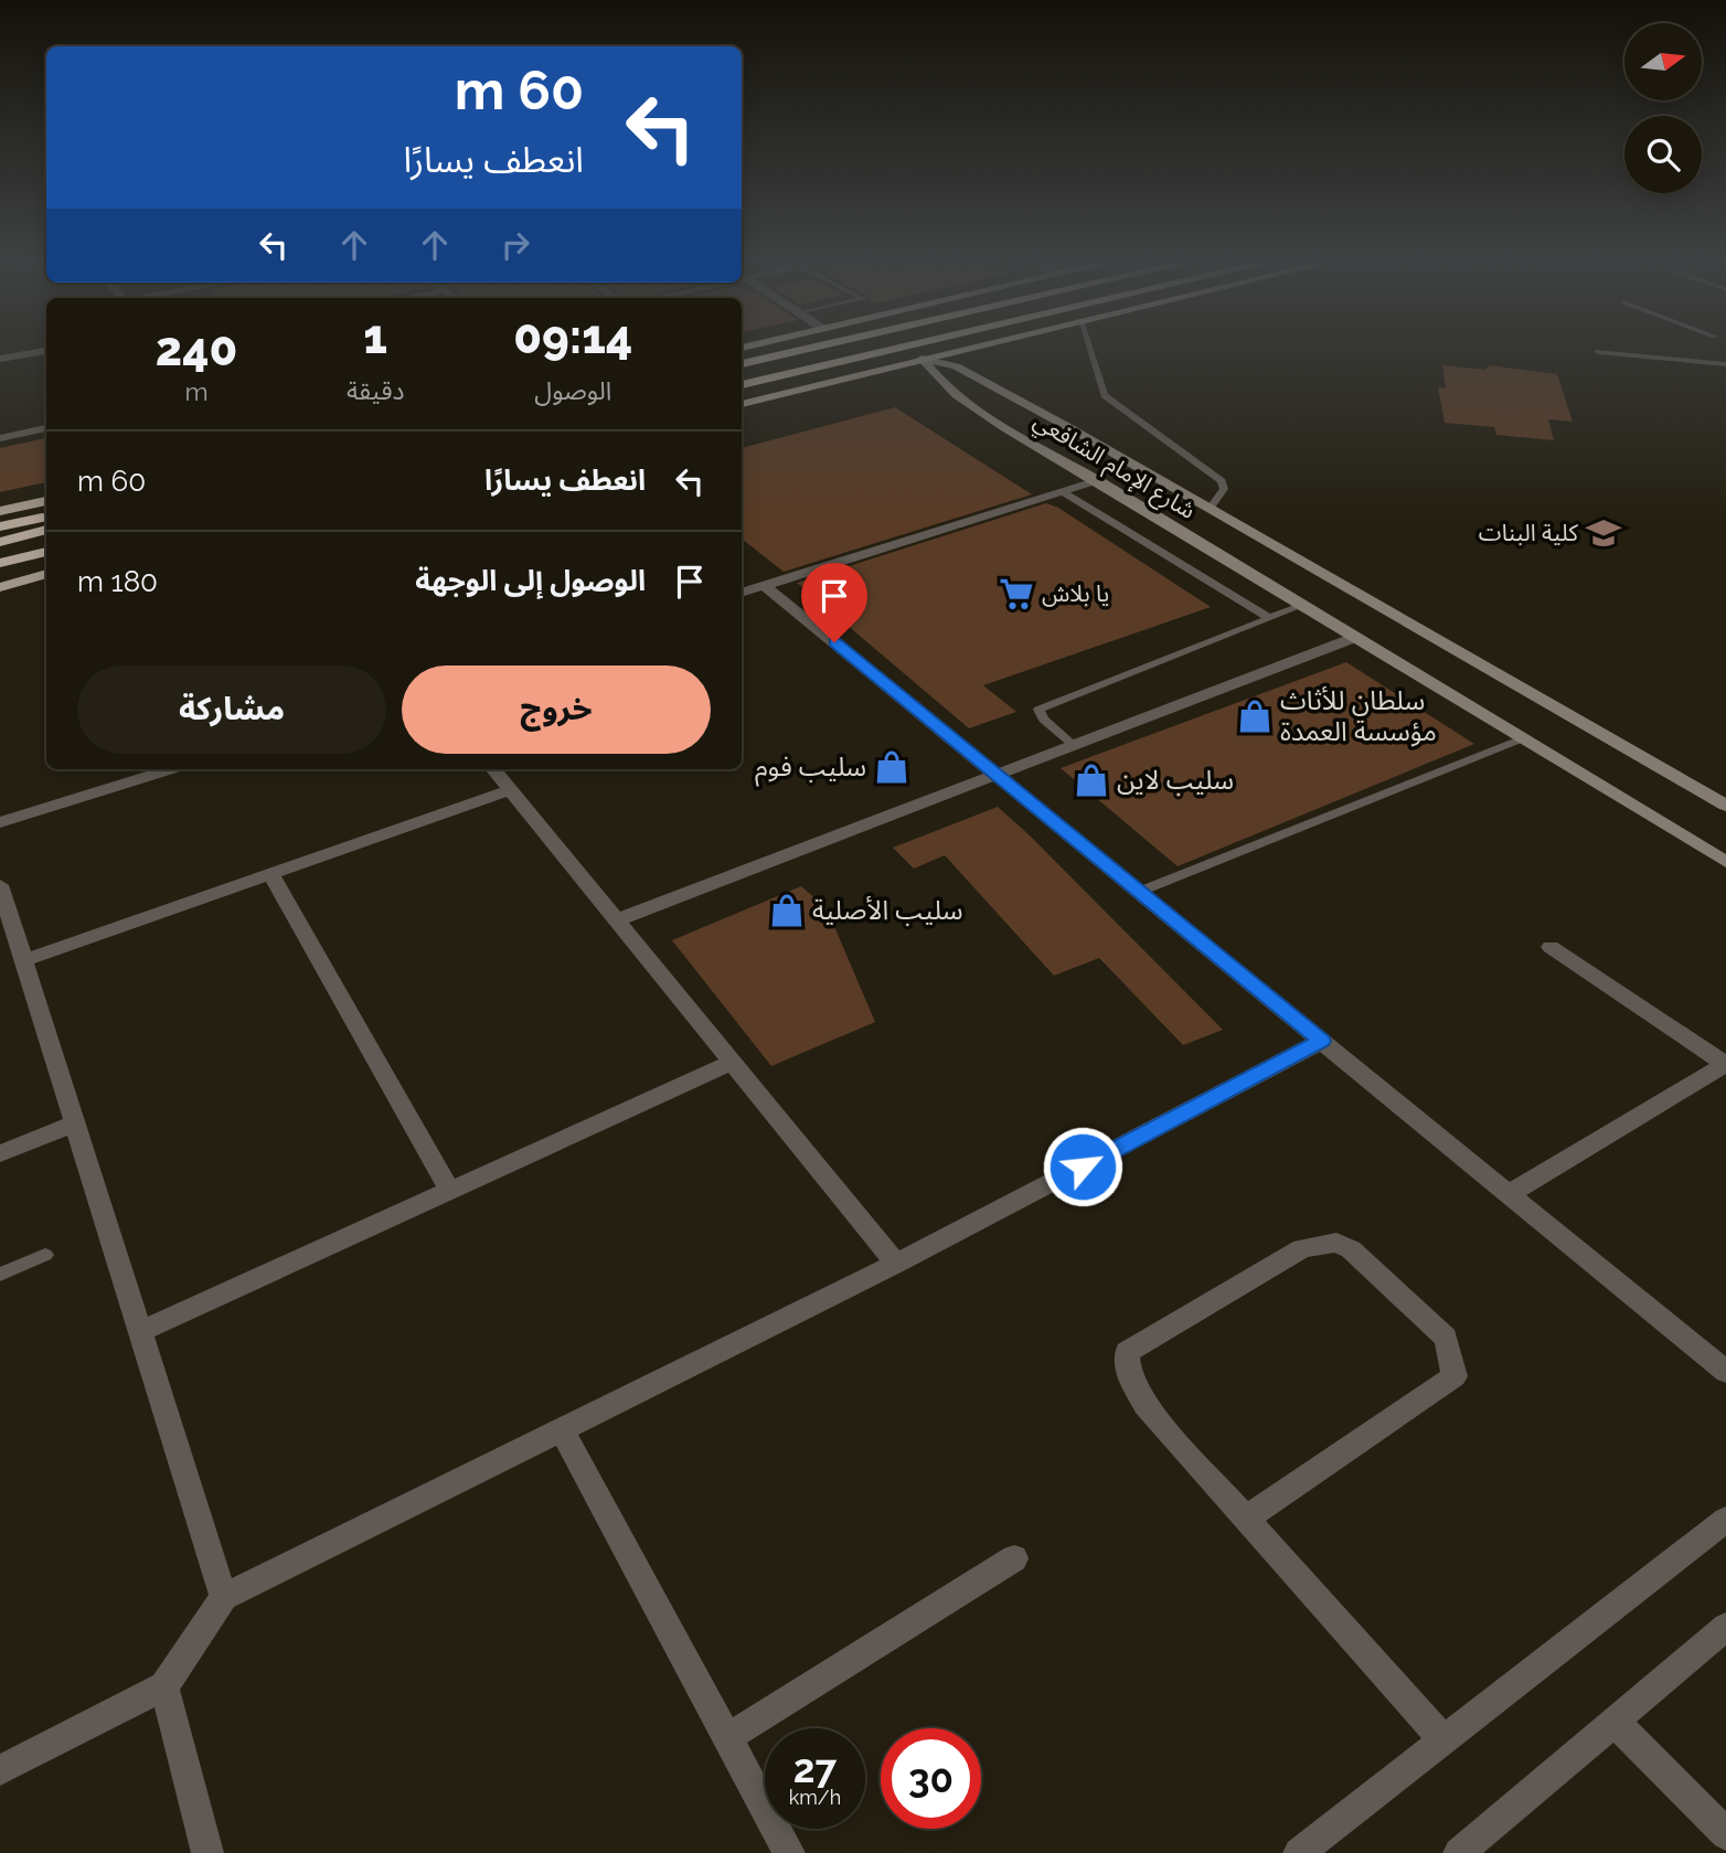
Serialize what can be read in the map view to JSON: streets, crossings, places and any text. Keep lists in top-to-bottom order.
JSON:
{
  "streets": {
    "main road": ["شارع الإمام الشافعي"]
  },
  "places": {
    "school or university": ["كلية البنات"],
    "supermarket": ["يا بلاش"],
    "shop": [
      "سلطان للأثاث مؤسسة العمدة",
      "سليب فوم",
      "سليب لاين",
      "سليب الأصلية"
    ]
  },
  "north": "right",
  "page": {
    "turn": ["60 m", "انعطف يسارًا"],
    "eta": [
      "09:14",
      "الوصول",
      "1",
      "دقيقة",
      "240",
      "m"
    ],
    "list": [
      {
        "name": "انعطف يسارًا",
        "value": "60 m"
      },
      {
        "name": "الوصول إلى الوجهة",
        "value": "180 m"
      }
    ],
    "buttons": ["خروج", "مشاركة"],
    "speed": "27 km/h",
    "limit": "30"
  }
}
